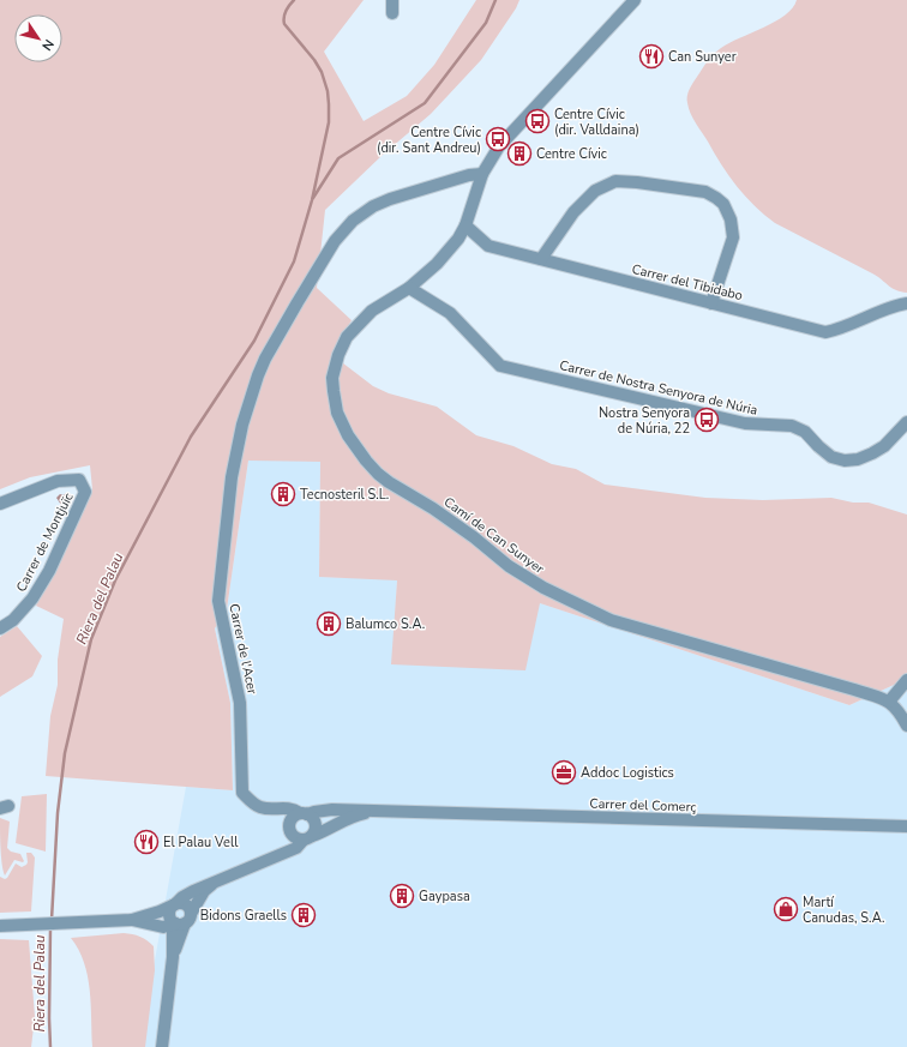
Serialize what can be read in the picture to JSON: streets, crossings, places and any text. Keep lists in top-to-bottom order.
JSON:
{
  "streets": {
    "street": [
      "Carrer del Tibidabo",
      "Carrer de Nostra Senyora de Núria",
      "Camí de Can Sunyer",
      "Carrer de Montjuïc",
      "Carrer de l'Acer",
      "Carrer del Comerç"
    ]
  },
  "crossings": [
    ["Carrer del Tibidabo", "Camí de Can Sunyer"],
    ["Carrer de Nostra Senyora de Núria", "Camí de Can Sunyer"],
    ["Camí de Can Sunyer", "Carrer de l'Acer"],
    ["Carrer de l'Acer", "Carrer del Comerç"]
  ],
  "water": ["Riera del Palau"],
  "places": {
    "restaurant": ["Can Sunyer", "El Palau Vell"],
    "bus stop": ["Centre Cívic (dir. Valldaina)", "Centre Cívic (dir. Sant Andreu)", "Nostra Senyora de Núria, 22"],
    "building": [
      "Centre Cívic",
      "Tecnosteril S.L.",
      "Balumco S.A.",
      "Gaypasa",
      "Bidons Graells"
    ],
    "office": ["Addoc Logistics"],
    "shop": ["Martí Canudas, S.A."]
  },
  "north": "bottom right"
}
